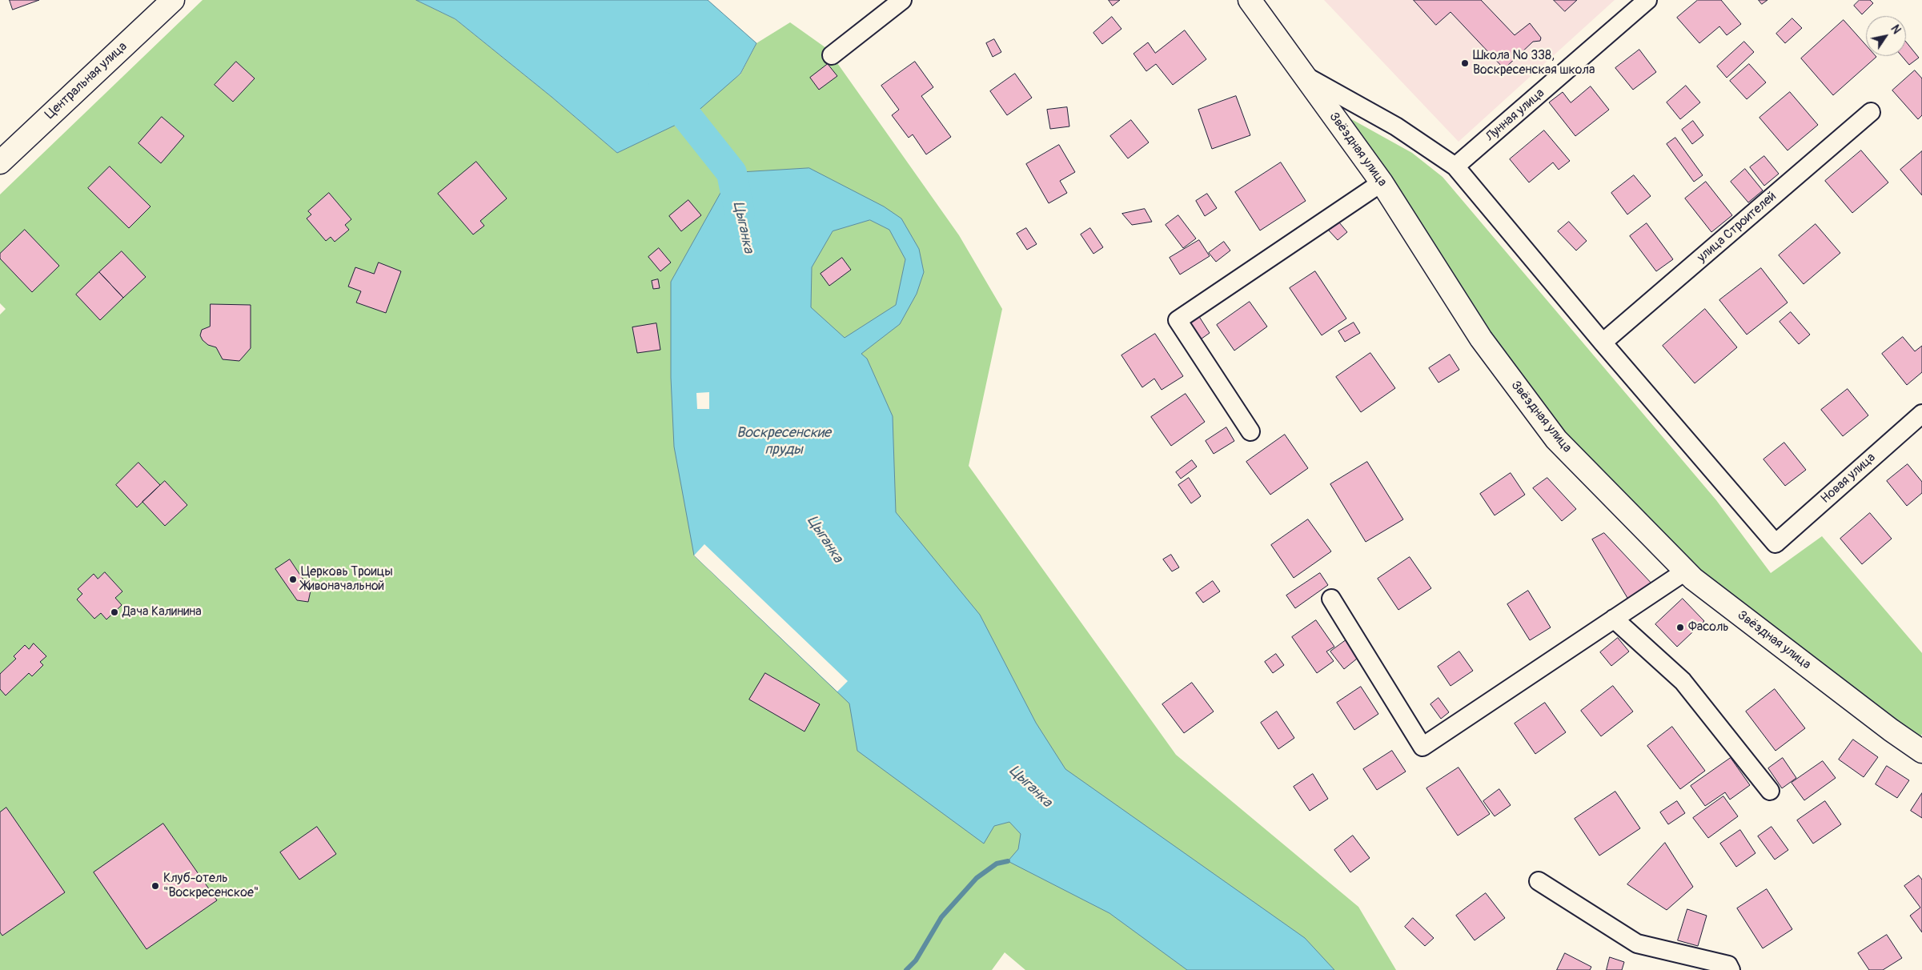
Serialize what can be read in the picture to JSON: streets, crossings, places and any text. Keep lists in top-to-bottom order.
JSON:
{
  "streets": {
    "street": [
      "Центральная улица",
      "Лунная улица",
      "Звёздная улица",
      "улица Строителей",
      "Новая улица"
    ]
  },
  "crossings": [
    ["улица Строителей", "Новая улица"]
  ],
  "water": ["Цыганка", "Воскресенские пруды"],
  "places": [
    "Школа № 338, Воскресенская школа",
    "Церковь Троицы Живоначальной",
    "Дача Калинина",
    "Фасоль",
    "Клуб-отель \"Воскресенское\""
  ],
  "north": "top right"
}
